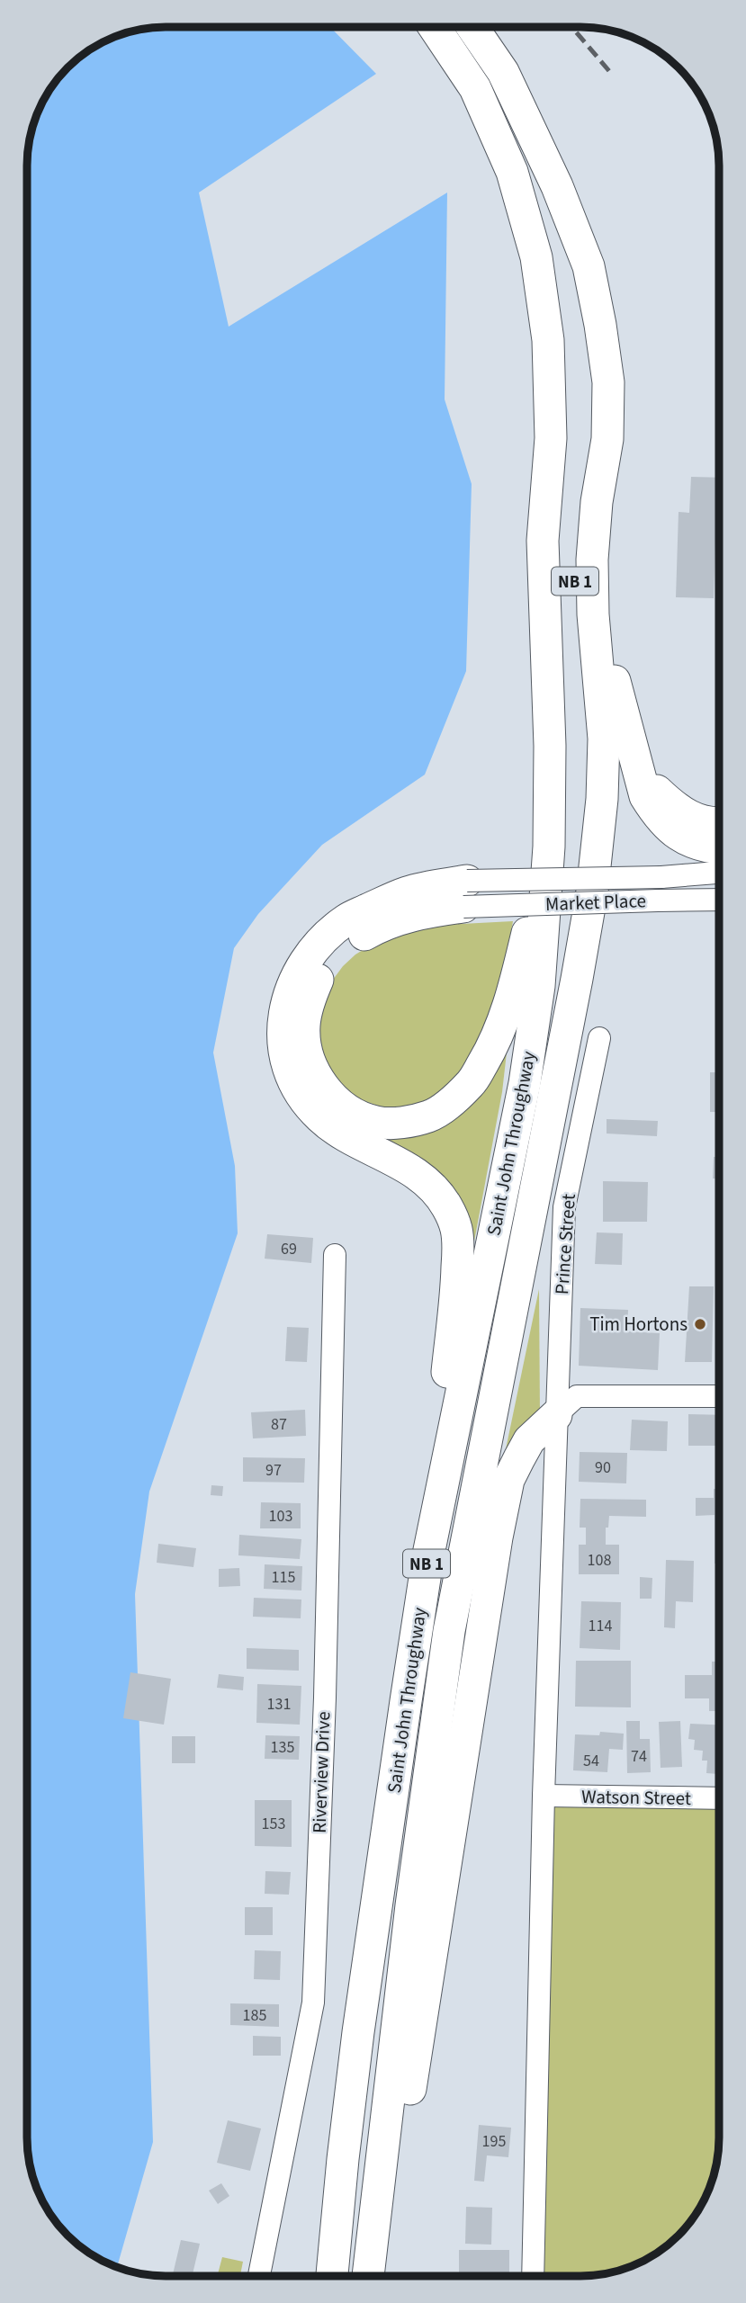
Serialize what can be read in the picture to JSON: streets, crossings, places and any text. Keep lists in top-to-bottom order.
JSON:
{
  "streets": {
    "highway": ["NB 1", "Saint John Throughway"],
    "street": [
      "Market Place",
      "Prince Street",
      "Riverview Drive",
      "Watson Street"
    ]
  },
  "crossings": [
    ["Prince Street", "Watson Street"]
  ],
  "places": ["Tim Hortons"],
  "house_numbers": [
    "69",
    "87",
    "90",
    "97",
    "103",
    "108",
    "115",
    "114",
    "131",
    "135",
    "74",
    "54",
    "153",
    "185",
    "195"
  ]
}
